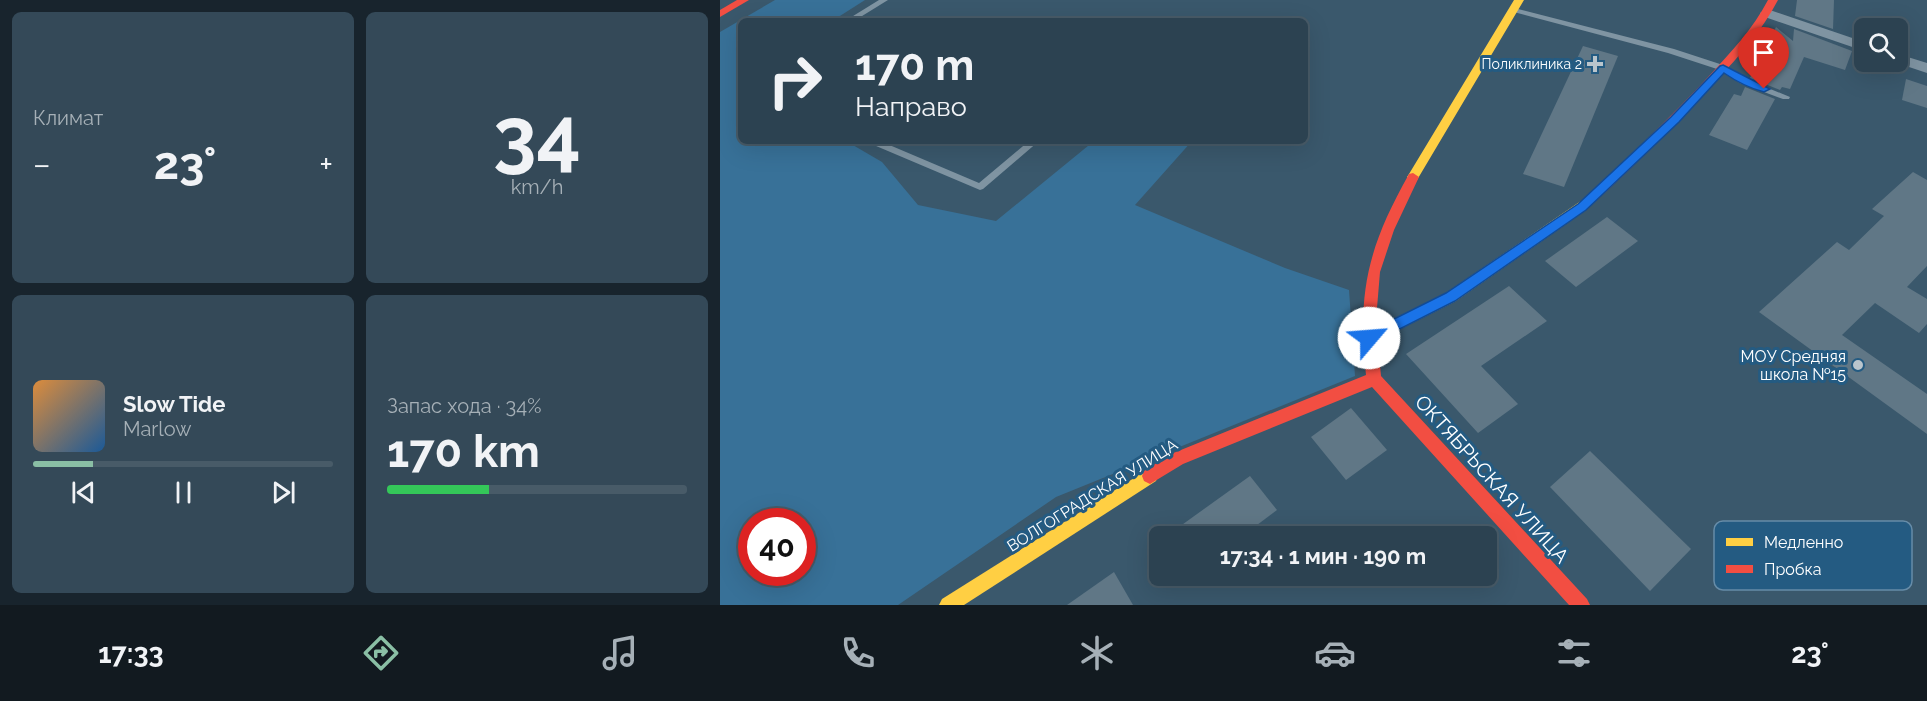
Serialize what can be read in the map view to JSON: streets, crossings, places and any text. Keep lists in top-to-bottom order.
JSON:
{
  "streets": {
    "street": ["ОКТЯБРЬСКАЯ УЛИЦА", "ВОЛГОГРАДСКАЯ УЛИЦА"]
  },
  "crossings": [
    ["ОКТЯБРЬСКАЯ УЛИЦА", "ВОЛГОГРАДСКАЯ УЛИЦА"]
  ],
  "places": {
    "health": ["Поликлиника 2"],
    "other": ["МОУ Средняя школа №15"]
  },
  "legend": ["Медленно", "Пробка"],
  "page": {
    "tile": [
      "Климат",
      ["34", "km/h"],
      ["Запас хода · 34%", "170 km"]
    ],
    "turn": ["170 m", "Направо"],
    "heat": ["−", "23°", "+"],
    "song": ["Slow Tide", "Marlow"],
    "limit": "40",
    "trip": "17:34 · 1 мин · 190 m",
    "tabs": ["17:33", "23°"]
  }
}
